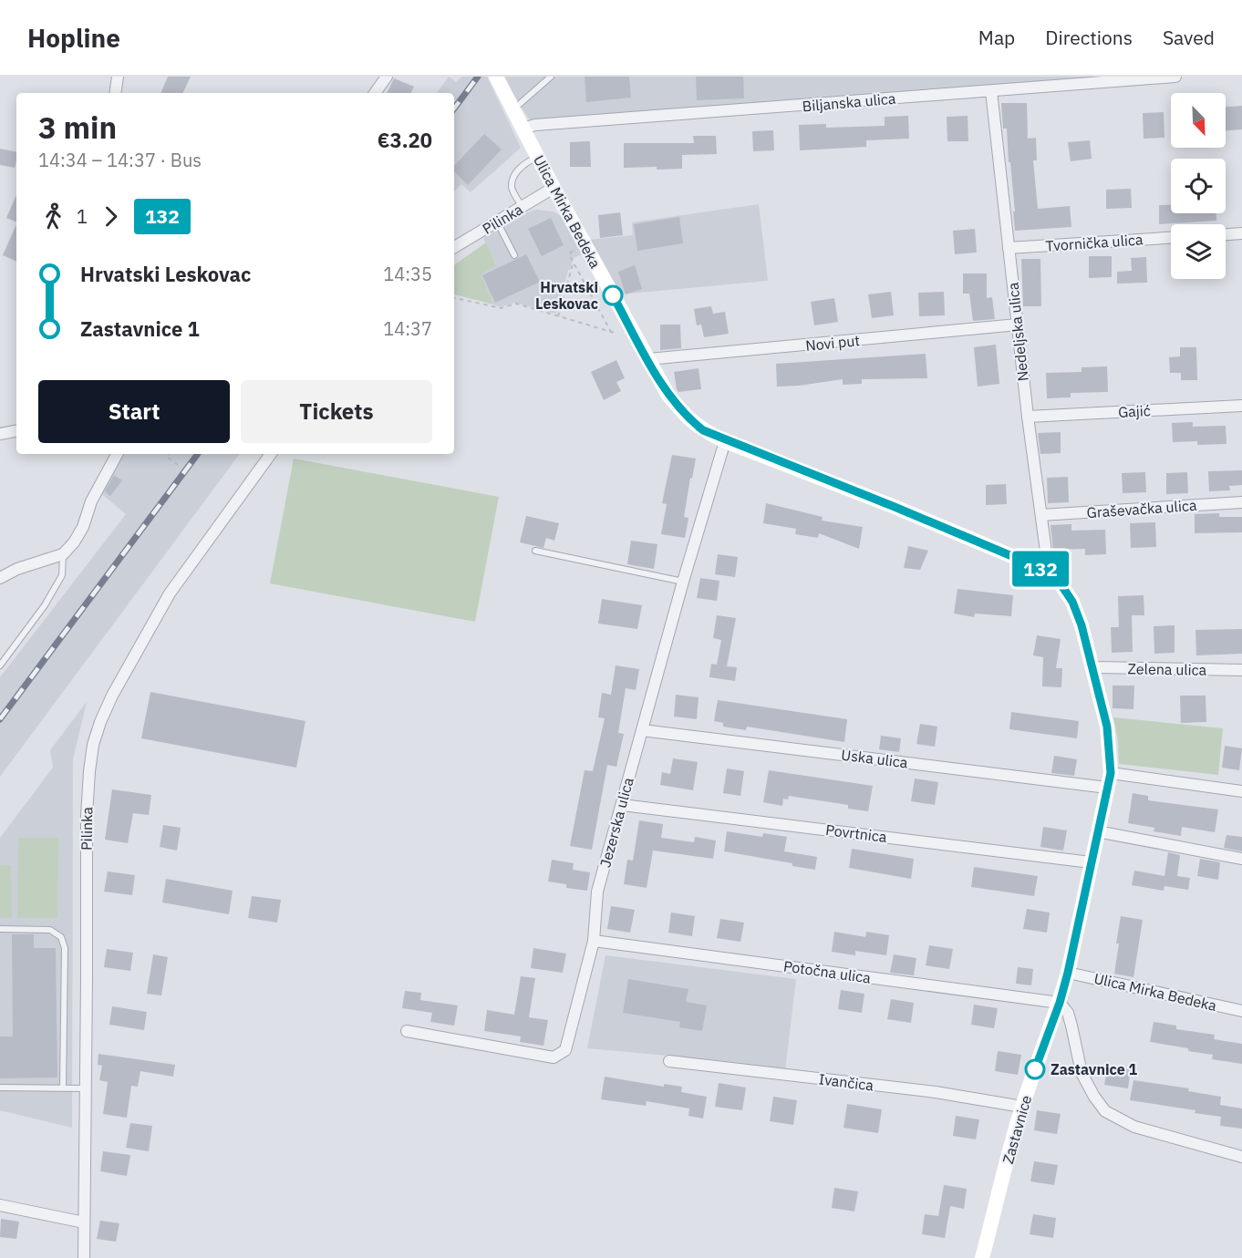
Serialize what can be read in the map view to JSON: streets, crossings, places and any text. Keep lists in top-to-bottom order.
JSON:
{
  "streets": {
    "main road": ["Ulica Mirka Bedeka", "Zastavnice"],
    "street": [
      "Biljanska ulica",
      "Pilinka",
      "Tvornička ulica",
      "Nedeljska ulica",
      "Novi put",
      "Gajić",
      "Graševačka ulica",
      "Zelena ulica",
      "Uska ulica",
      "Jezerska ulica",
      "Povrtnica",
      "Potočna ulica",
      "Ivančica"
    ]
  },
  "crossings": [
    ["Biljanska ulica", "Ulica Mirka Bedeka"],
    ["Biljanska ulica", "Nedeljska ulica"],
    ["Ulica Mirka Bedeka", "Pilinka"],
    ["Ulica Mirka Bedeka", "Nedeljska ulica"],
    ["Ulica Mirka Bedeka", "Novi put"],
    ["Ulica Mirka Bedeka", "Zelena ulica"],
    ["Ulica Mirka Bedeka", "Uska ulica"],
    ["Ulica Mirka Bedeka", "Jezerska ulica"],
    ["Ulica Mirka Bedeka", "Povrtnica"],
    ["Ulica Mirka Bedeka", "Potočna ulica"],
    ["Ulica Mirka Bedeka", "Zastavnice"],
    ["Tvornička ulica", "Nedeljska ulica"],
    ["Nedeljska ulica", "Novi put"],
    ["Nedeljska ulica", "Gajić"],
    ["Nedeljska ulica", "Graševačka ulica"],
    ["Uska ulica", "Jezerska ulica"],
    ["Jezerska ulica", "Povrtnica"],
    ["Jezerska ulica", "Potočna ulica"],
    ["Potočna ulica", "Zastavnice"],
    ["Ivančica", "Zastavnice"]
  ],
  "places": ["Hrvatski Leskovac", "Zastavnice 1"],
  "lines": ["bus line 132"],
  "north": "bottom right",
  "page": {
    "header": "Hopline",
    "nav": ["Map", "Directions", "Saved"],
    "on_map": "132",
    "heading": ["3 min", "14:34 – 14:37 · Bus", "€3.20"],
    "legs": ["1", "132"],
    "list": [
      {
        "name": "Hrvatski Leskovac",
        "value": "14:35"
      },
      {
        "name": "Zastavnice 1",
        "value": "14:37"
      }
    ],
    "buttons": ["Start", "Tickets"]
  }
}
